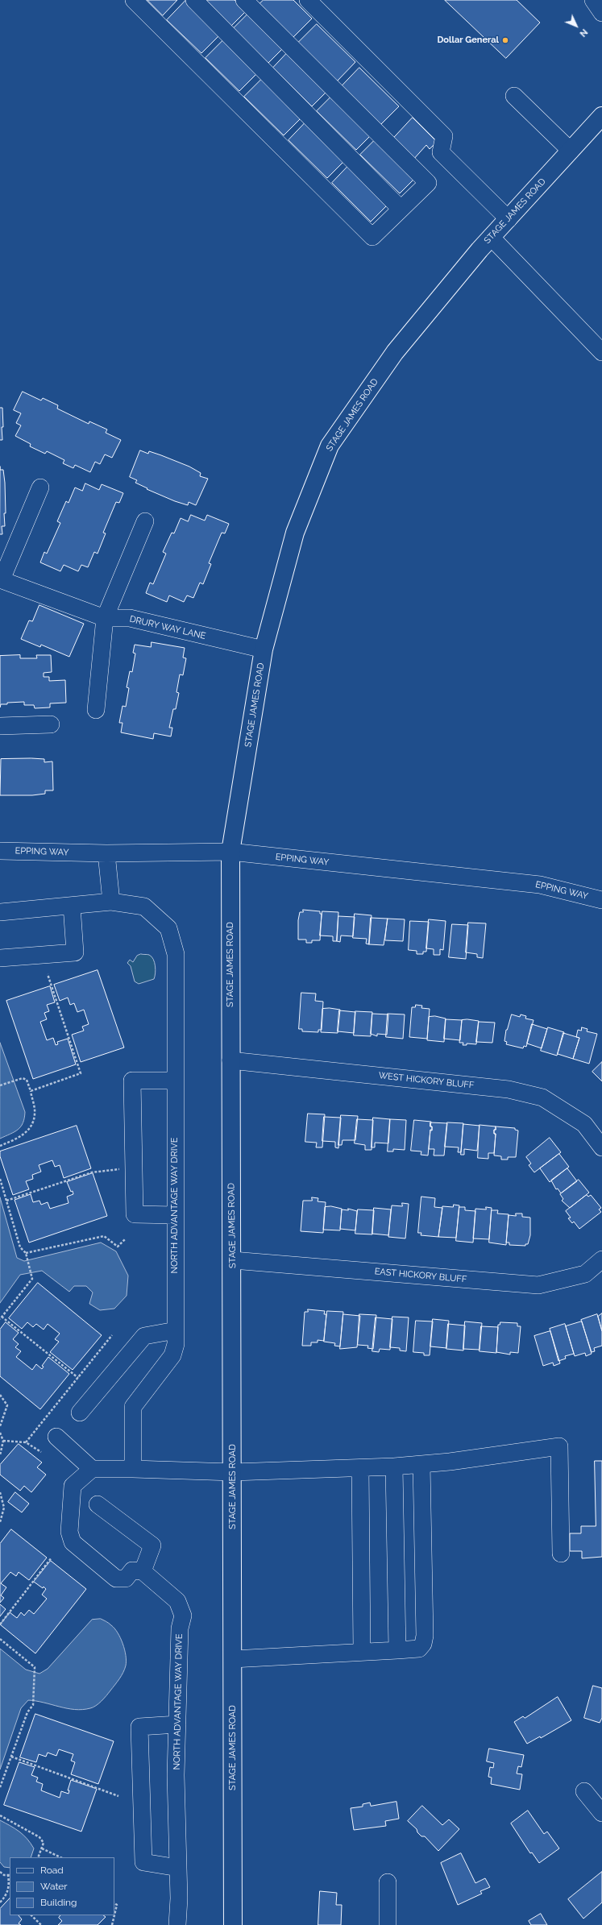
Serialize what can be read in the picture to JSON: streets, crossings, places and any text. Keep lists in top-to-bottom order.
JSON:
{
  "streets": {
    "main road": ["STAGE JAMES ROAD"],
    "street": [
      "DRURY WAY LANE",
      "EPPING WAY",
      "WEST HICKORY BLUFF",
      "NORTH ADVANTAGE WAY DRIVE",
      "EAST HICKORY BLUFF"
    ]
  },
  "crossings": [
    ["STAGE JAMES ROAD", "DRURY WAY LANE"],
    ["STAGE JAMES ROAD", "EPPING WAY"],
    ["STAGE JAMES ROAD", "WEST HICKORY BLUFF"],
    ["STAGE JAMES ROAD", "EAST HICKORY BLUFF"]
  ],
  "places": ["Dollar General"],
  "legend": ["Road", "Water", "Building"],
  "north": "bottom right"
}
